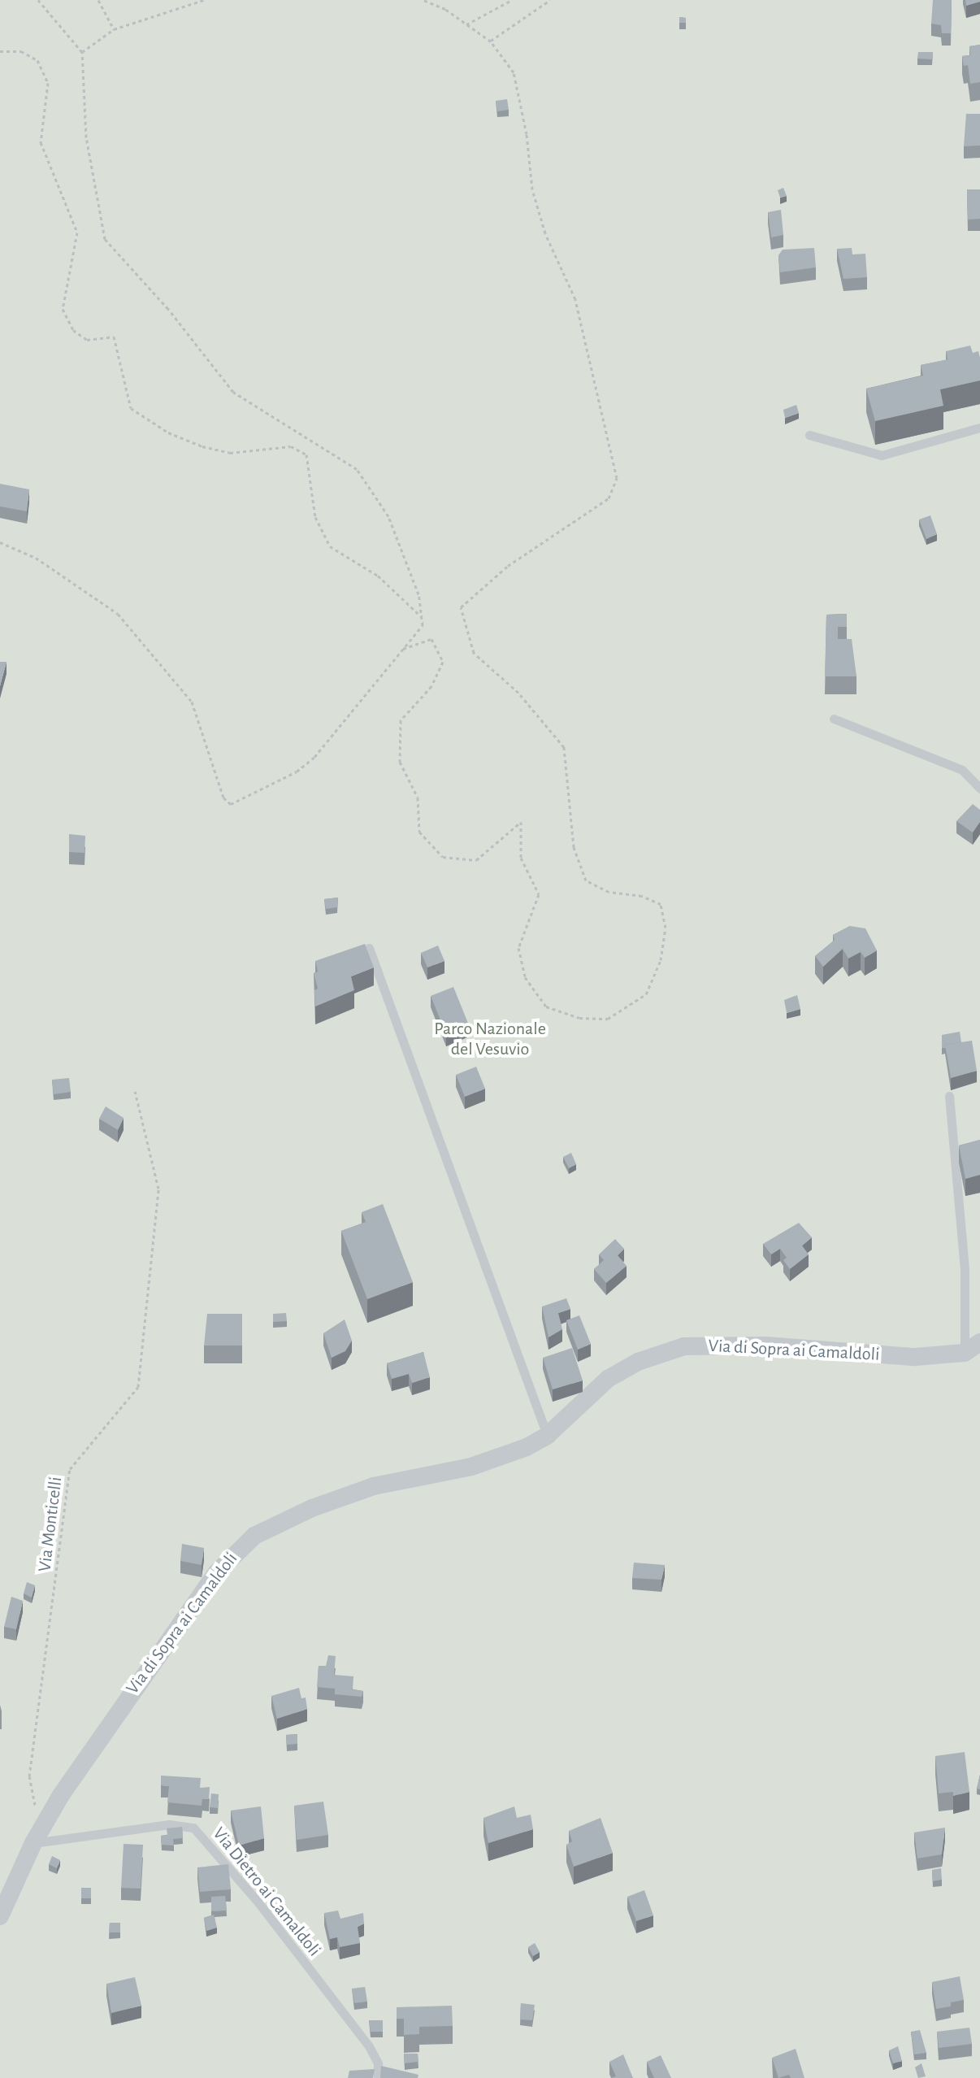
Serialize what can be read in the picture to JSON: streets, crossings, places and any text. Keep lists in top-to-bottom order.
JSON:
{
  "streets": {
    "street": ["Via di Sopra ai Camaldoli"],
    "lane": ["Via Dietro ai Camaldoli"],
    "path": ["Via Monticelli"]
  },
  "crossings": [
    ["Via di Sopra ai Camaldoli", "Via Monticelli"],
    ["Via di Sopra ai Camaldoli", "Via Dietro ai Camaldoli"],
    ["Via Monticelli", "Via Dietro ai Camaldoli"]
  ],
  "parks": ["Parco Nazionale del Vesuvio"]
}
